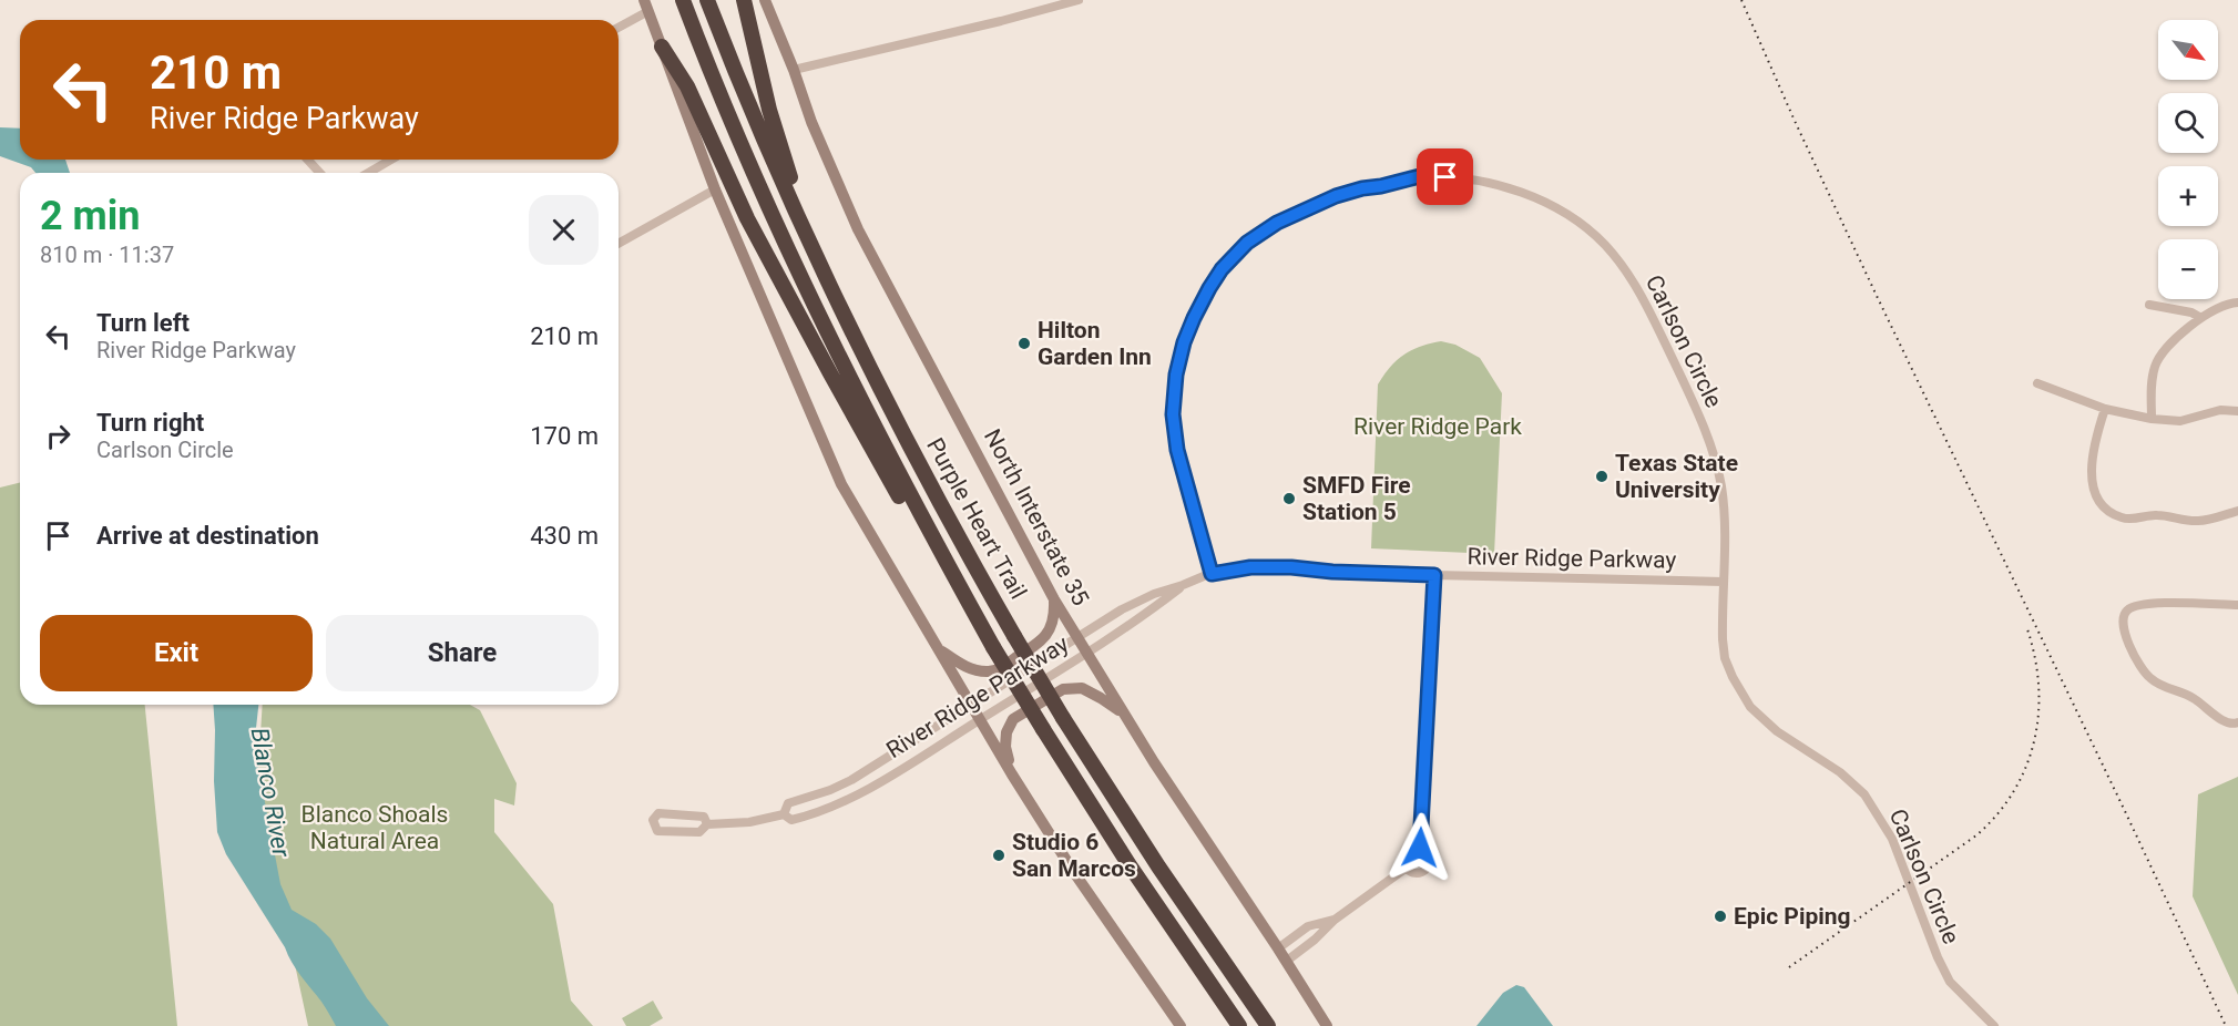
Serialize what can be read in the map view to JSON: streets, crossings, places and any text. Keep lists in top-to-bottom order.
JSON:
{
  "streets": {
    "highway": ["Purple Heart Trail"],
    "main road": ["North Interstate 35"],
    "street": ["Carlson Circle", "River Ridge Parkway"]
  },
  "crossings": [
    ["Carlson Circle", "River Ridge Parkway"],
    ["North Interstate 35", "River Ridge Parkway"]
  ],
  "water": ["Blanco River"],
  "parks": ["River Ridge Park", "Blanco Shoals Natural Area"],
  "places": [
    "Hilton Garden Inn",
    "Texas State University",
    "SMFD Fire Station 5",
    "Studio 6 San Marcos",
    "Epic Piping"
  ],
  "north": "bottom right",
  "page": {
    "map_buttons": ["+", "−"],
    "turn": ["210 m", "River Ridge Parkway"],
    "heading": ["2 min", "810 m · 11:37"],
    "list": [
      {
        "name": "Turn left",
        "note": "River Ridge Parkway",
        "value": "210 m"
      },
      {
        "name": "Turn right",
        "note": "Carlson Circle",
        "value": "170 m"
      },
      {
        "name": "Arrive at destination",
        "value": "430 m"
      }
    ],
    "buttons": ["Exit", "Share"]
  }
}
